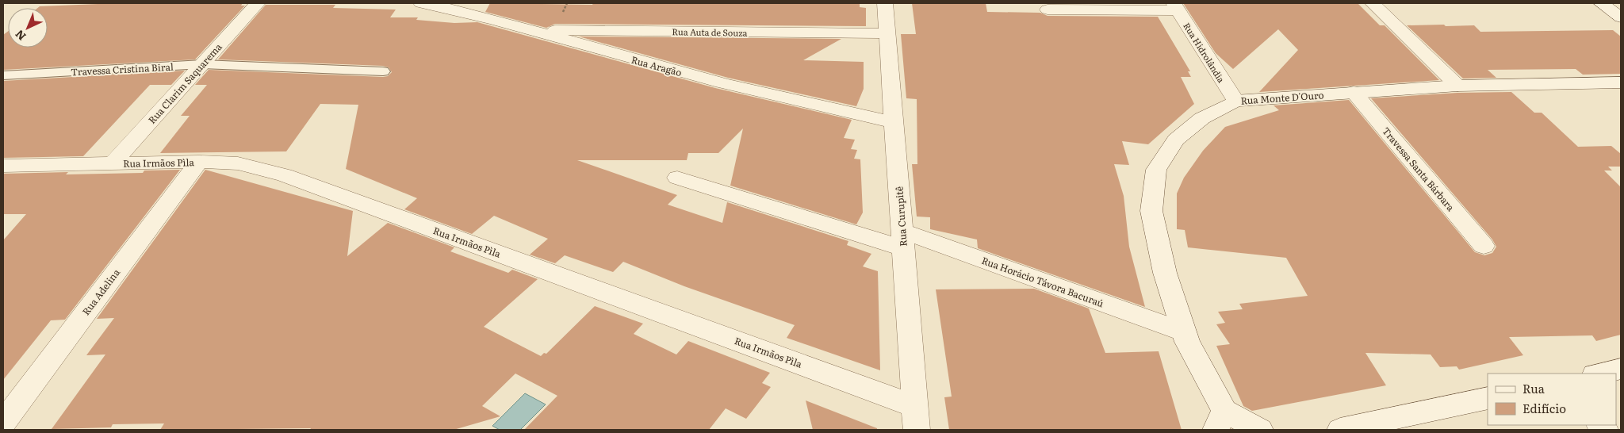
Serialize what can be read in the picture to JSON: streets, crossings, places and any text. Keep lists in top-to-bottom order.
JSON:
{
  "streets": {
    "street": [
      "Rua Auta de Souza",
      "Rua Hidrolândia",
      "Rua Aragão",
      "Rua Clarim Saquarema",
      "Rua Monte D'Ouro",
      "Rua Irmãos Pìla",
      "Travessa Santa Bárbara",
      "Rua Curupitê",
      "Rua Horácio Távora Bacuraú",
      "Rua Adelina"
    ],
    "lane": ["Travessa Cristina Biral"]
  },
  "crossings": [
    ["Rua Auta de Souza", "Rua Aragão"],
    ["Rua Auta de Souza", "Rua Curupitê"],
    ["Rua Hidrolândia", "Rua Monte D'Ouro"],
    ["Rua Aragão", "Rua Curupitê"],
    ["Travessa Cristina Biral", "Rua Clarim Saquarema"],
    ["Rua Clarim Saquarema", "Rua Irmãos Pìla"],
    ["Rua Monte D'Ouro", "Travessa Santa Bárbara"],
    ["Rua Monte D'Ouro", "Rua Horácio Távora Bacuraú"],
    ["Rua Irmãos Pìla", "Rua Curupitê"],
    ["Rua Irmãos Pìla", "Rua Adelina"],
    ["Rua Curupitê", "Rua Horácio Távora Bacuraú"]
  ],
  "legend": ["Rua", "Edifício"],
  "north": "bottom left"
}
